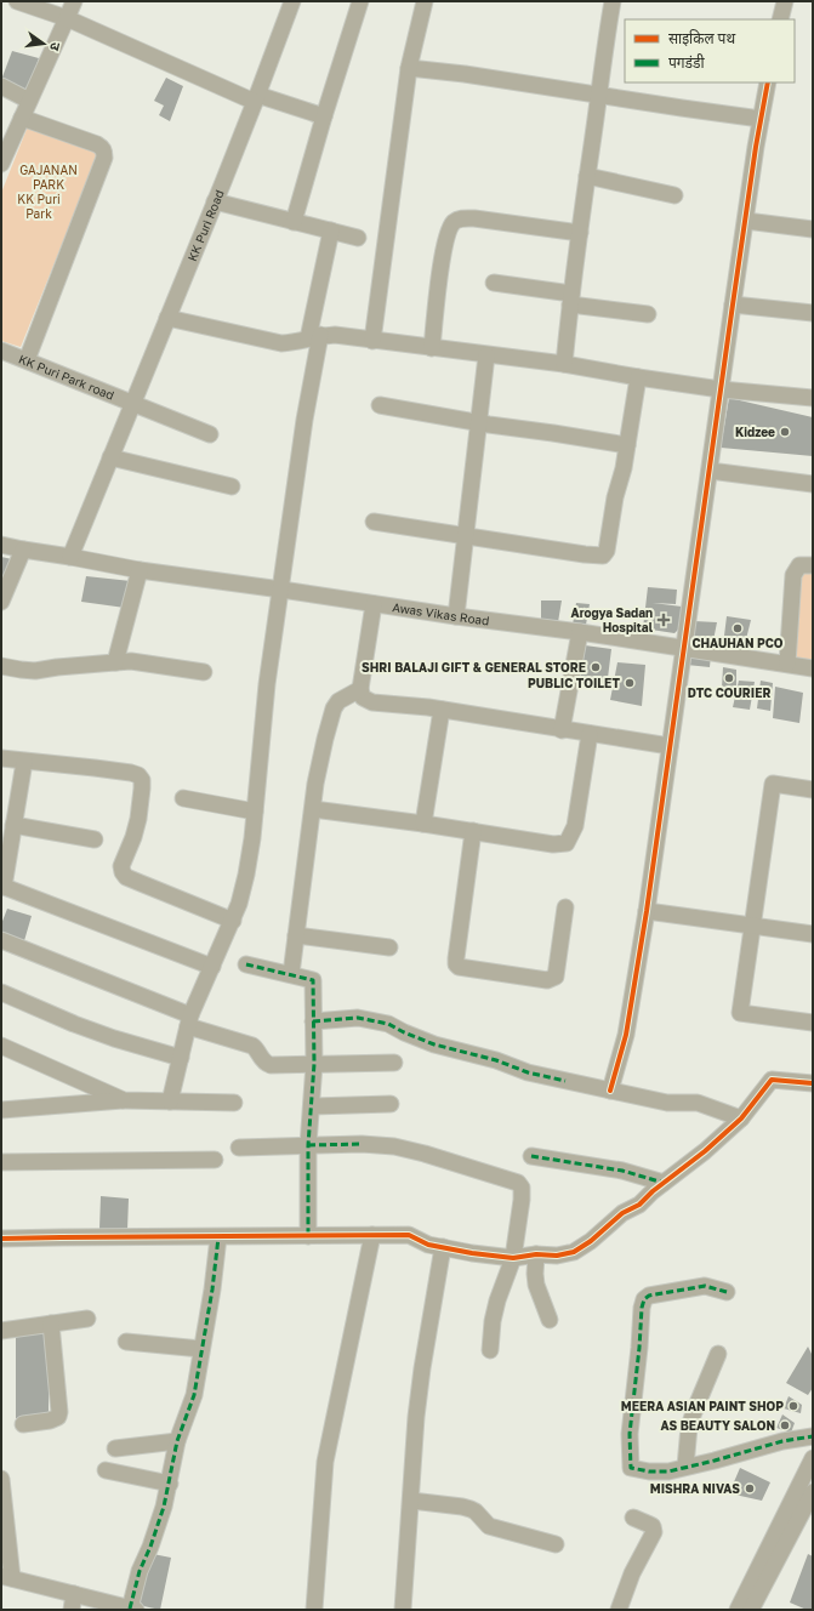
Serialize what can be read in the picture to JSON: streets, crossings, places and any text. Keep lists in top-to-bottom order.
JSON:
{
  "streets": {
    "street": ["KK Puri Road", "KK Puri Park road", "Awas Vikas Road"]
  },
  "crossings": [
    ["KK Puri Road", "KK Puri Park road"],
    ["KK Puri Road", "Awas Vikas Road"]
  ],
  "parks": ["GAJANAN PARK", "KK Puri Park"],
  "places": {
    "other": [
      "Kidzee",
      "CHAUHAN PCO",
      "SHRI BALAJI GIFT & GENERAL STORE",
      "DTC COURIER",
      "PUBLIC TOILET",
      "MEERA ASIAN PAINT SHOP",
      "AS BEAUTY SALON",
      "MISHRA NIVAS"
    ],
    "health": ["Arogya Sadan Hospital"]
  },
  "legend": ["साइकिल पथ", "पगडंडी"],
  "north": "right"
}
